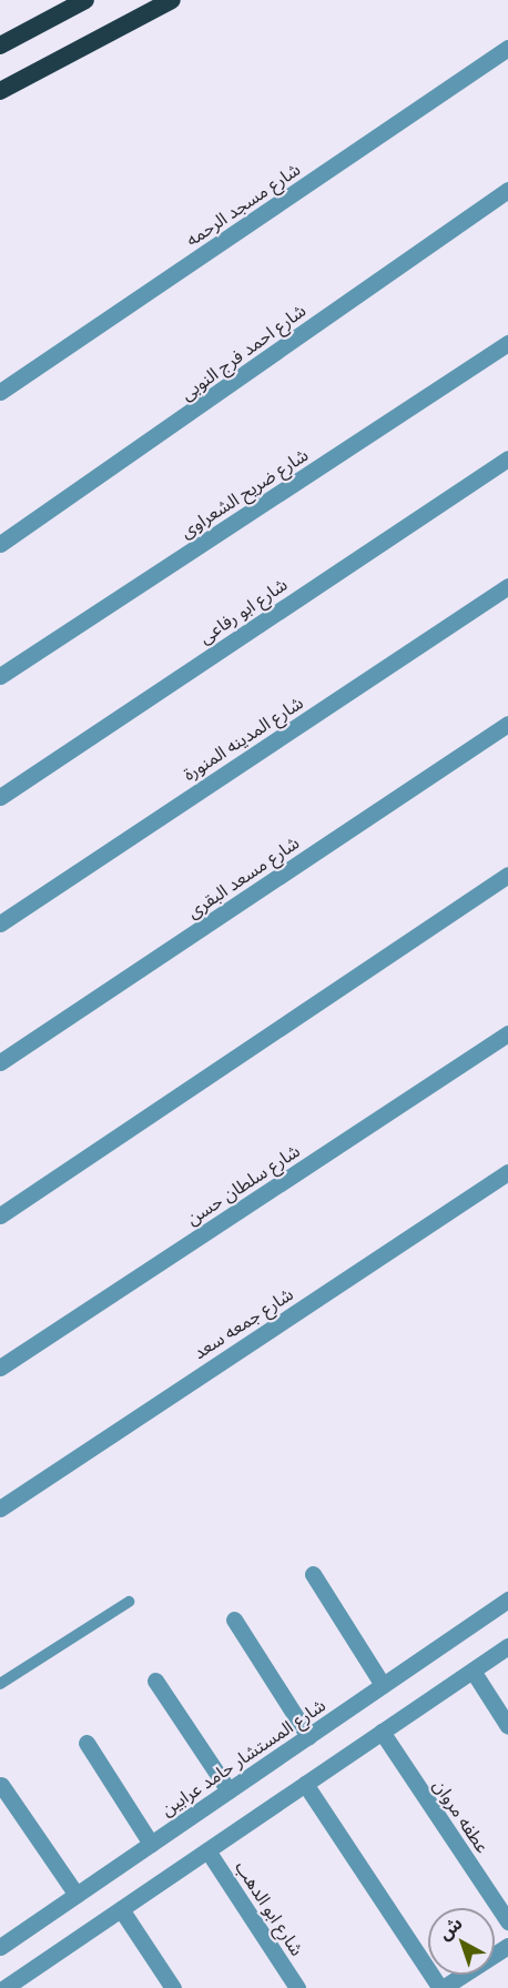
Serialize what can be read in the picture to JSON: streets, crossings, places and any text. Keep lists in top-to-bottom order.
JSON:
{
  "streets": {
    "street": [
      "شارع مسجد الرحمه",
      "شارع احمد فرج النوبى",
      "شارع ضريح الشعراوى",
      "شارع ابو رفاعى",
      "شارع المدينه المنورة",
      "شارع مسعد البقرى",
      "شارع سلطان حسن",
      "شارع جمعه سعد",
      "شارع المستشار حامد عرابين",
      "عطفه مروان",
      "شارع ابو الدهب"
    ]
  },
  "north": "top left"
}
